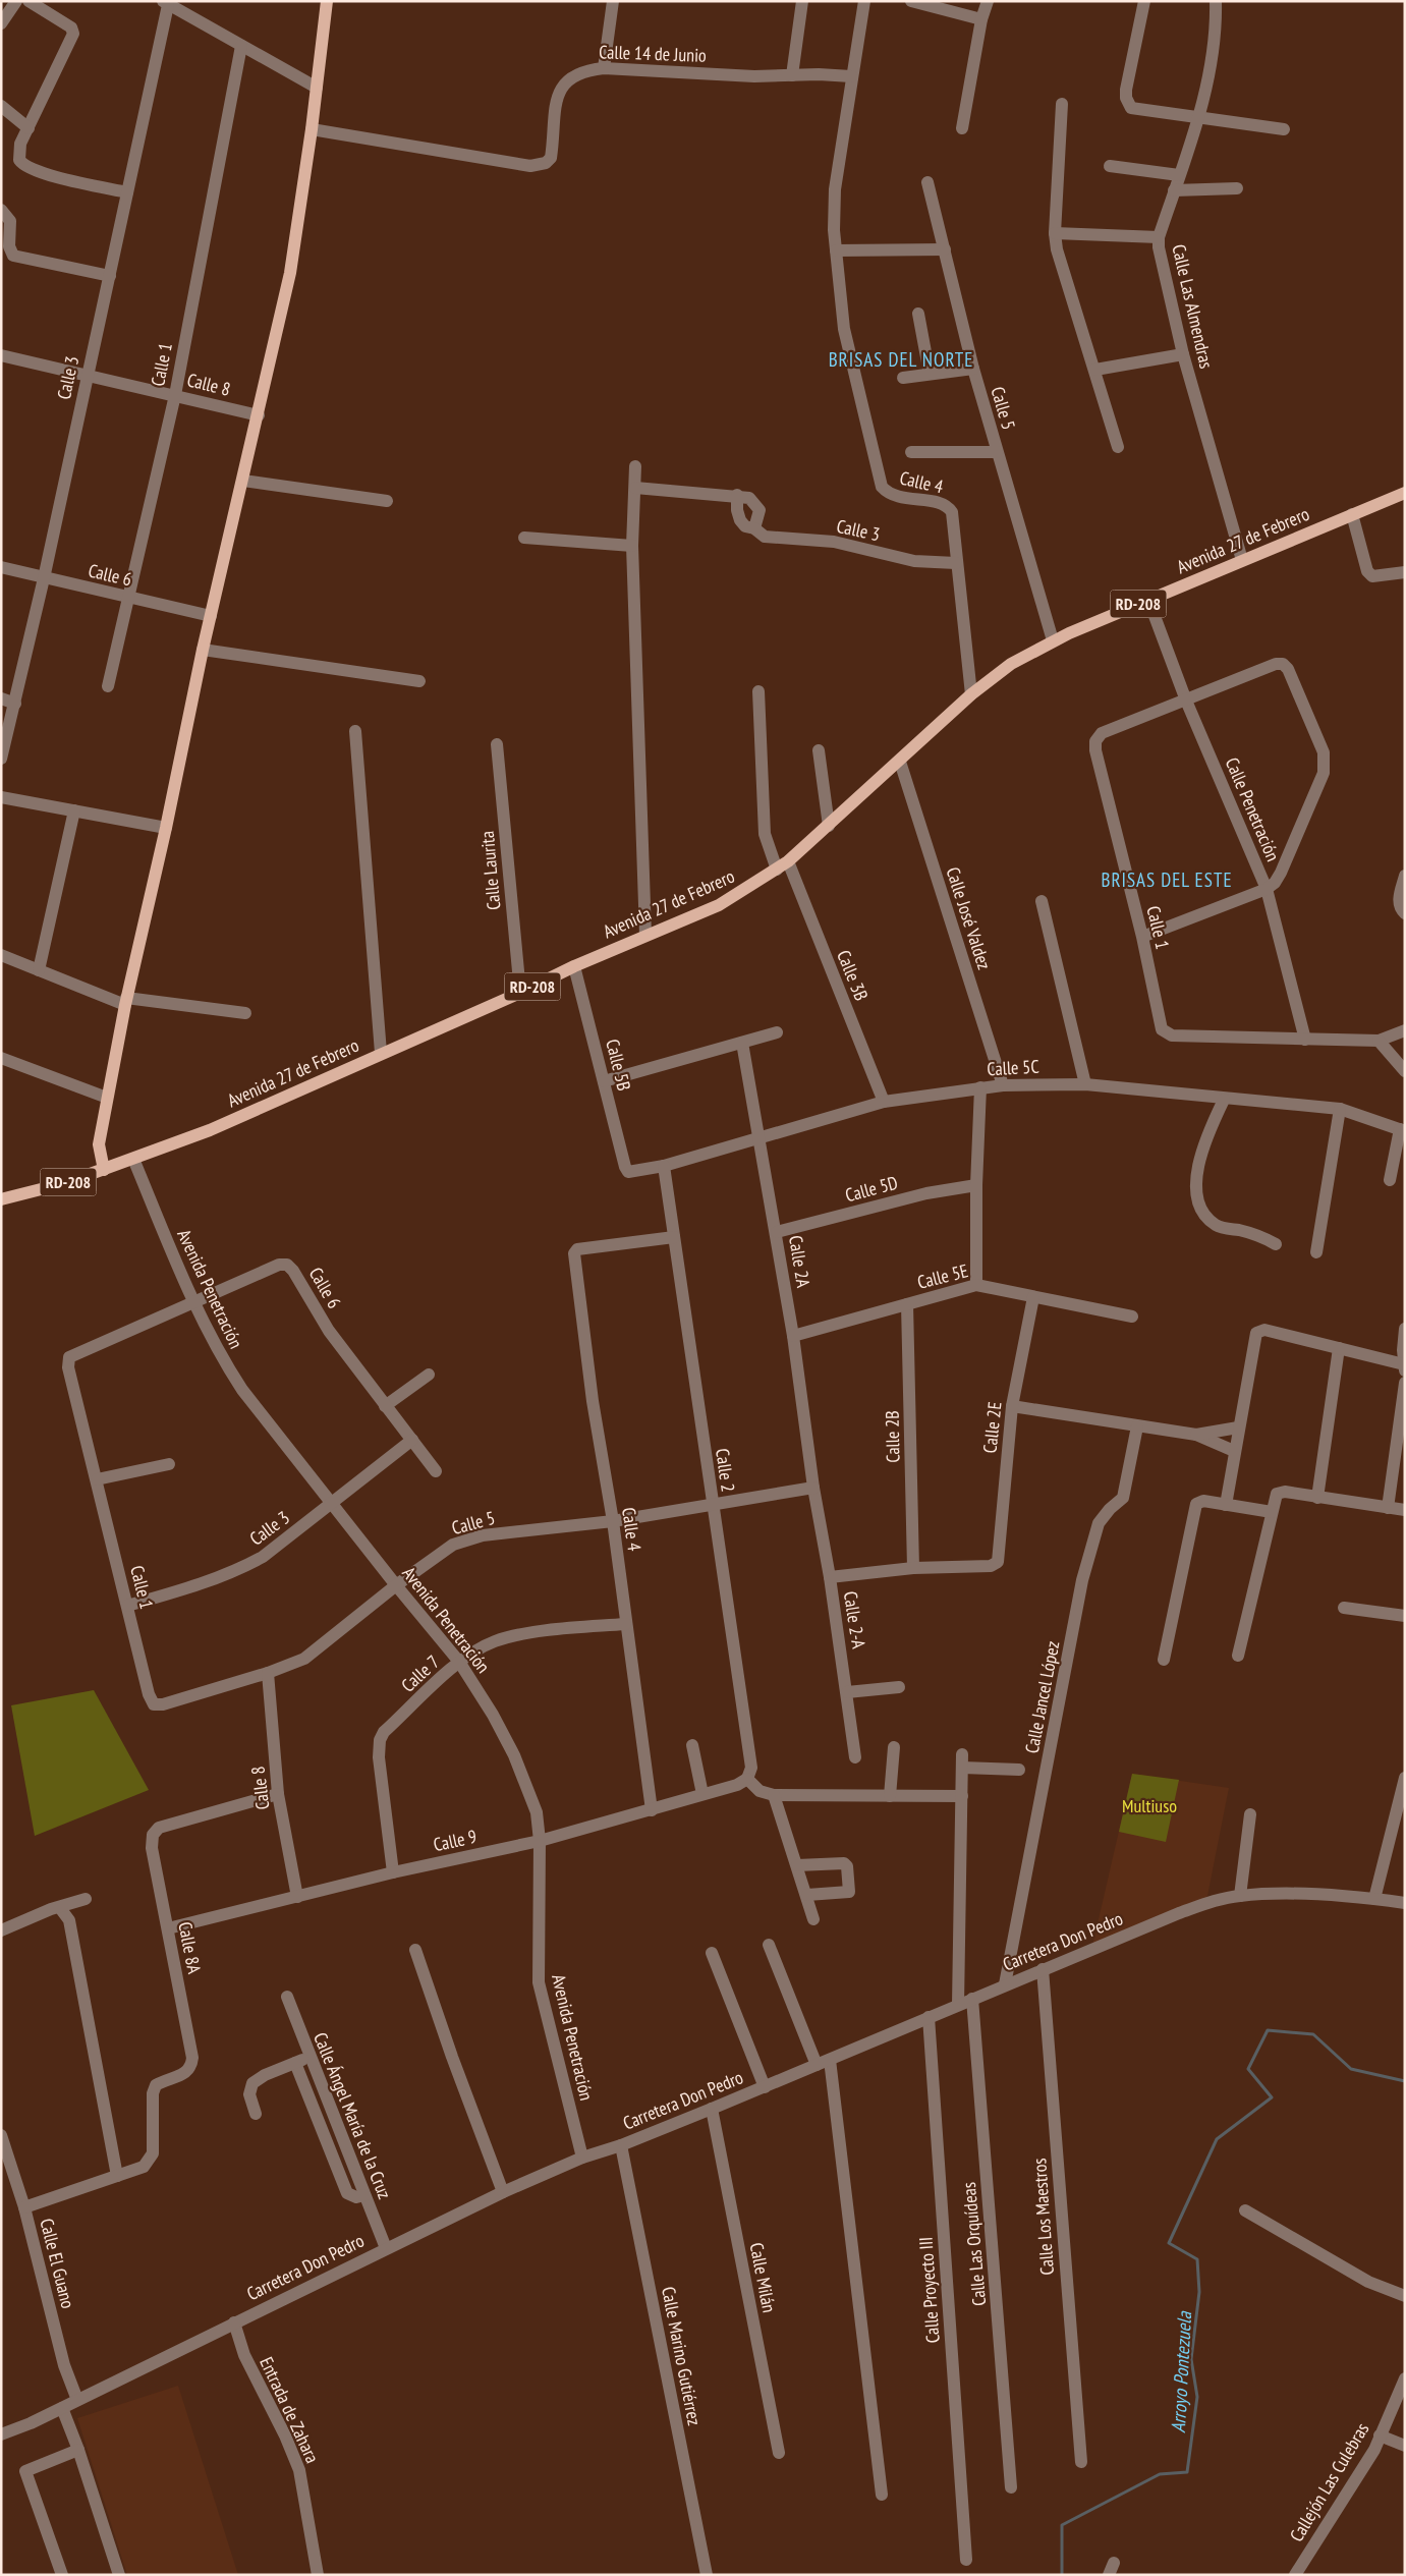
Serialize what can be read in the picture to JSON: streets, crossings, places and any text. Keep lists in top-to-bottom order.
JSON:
{
  "streets": {
    "main road": ["Avenida 27 de Febrero", "RD-208"],
    "street": [
      "Calle 14 de Junio",
      "Calle Las Almendras",
      "Calle 1",
      "Calle 3",
      "Calle 8",
      "Calle 5",
      "Calle 4",
      "Calle 6",
      "Calle Penetración",
      "Calle Laurita",
      "Calle José Valdez",
      "Calle 3B",
      "Calle 5B",
      "Calle 5C",
      "Calle 5D",
      "Calle 2A",
      "Calle 5E",
      "Avenida Penetración",
      "Calle 2E",
      "Calle 2B",
      "Calle 2",
      "Calle 2-A",
      "Calle 7",
      "Calle Jancel López",
      "Calle 9",
      "Carretera Don Pedro",
      "Calle 8A",
      "Calle Ángel María de la Cruz",
      "Calle Los Maestros",
      "Calle Las Orquídeas",
      "Calle El Guano",
      "Calle Milán",
      "Calle Proyecto III",
      "Calle Marino Gutiérrez",
      "Entrada de Zahara",
      "Callejón Las Culebras"
    ]
  },
  "crossings": [
    ["Calle Las Almendras", "Avenida 27 de Febrero"],
    ["Calle 1", "Calle 3"],
    ["Calle 1", "Calle 8"],
    ["Calle 1", "Calle 5"],
    ["Calle 1", "Calle 6"],
    ["Calle 1", "Calle Penetración"],
    ["Calle 3", "Calle 8"],
    ["Calle 3", "Calle 4"],
    ["Calle 3", "Calle 6"],
    ["Calle 3", "Avenida Penetración"],
    ["Calle 8", "Calle 5"],
    ["Calle 8", "Calle 9"],
    ["Calle 8", "Calle 8A"],
    ["Calle 5", "Calle 4"],
    ["Calle 5", "Avenida 27 de Febrero"],
    ["Calle 5", "Calle 2A"],
    ["Calle 5", "Avenida Penetración"],
    ["Calle 5", "Calle 2"],
    ["Calle 5", "Calle 2-A"],
    ["Calle 4", "Avenida 27 de Febrero"],
    ["Calle 4", "Calle 2"],
    ["Calle 4", "Calle 7"],
    ["Calle 4", "Calle 9"],
    ["Avenida 27 de Febrero", "Calle Penetración"],
    ["Avenida 27 de Febrero", "Calle Laurita"],
    ["Avenida 27 de Febrero", "Calle José Valdez"],
    ["Avenida 27 de Febrero", "Calle 3B"],
    ["Avenida 27 de Febrero", "Calle 5B"],
    ["Avenida 27 de Febrero", "Avenida Penetración"],
    ["Calle 6", "Avenida Penetración"],
    ["Calle José Valdez", "Calle 5C"],
    ["Calle 3B", "Calle 5C"],
    ["Calle 5B", "Calle 5C"],
    ["Calle 5C", "Calle 2A"],
    ["Calle 5C", "Calle 2"],
    ["Calle 5D", "Calle 2A"],
    ["Calle 2A", "Calle 5E"],
    ["Calle 2A", "Calle 2-A"],
    ["Calle 5E", "Calle 2E"],
    ["Calle 5E", "Calle 2B"],
    ["Avenida Penetración", "Calle 7"],
    ["Avenida Penetración", "Calle 9"],
    ["Avenida Penetración", "Carretera Don Pedro"],
    ["Calle 2E", "Calle 2B"],
    ["Calle 2", "Calle 9"],
    ["Calle 7", "Calle 9"],
    ["Calle Jancel López", "Carretera Don Pedro"],
    ["Calle 9", "Calle 8A"],
    ["Carretera Don Pedro", "Calle Ángel María de la Cruz"],
    ["Carretera Don Pedro", "Calle Los Maestros"],
    ["Carretera Don Pedro", "Calle Las Orquídeas"],
    ["Carretera Don Pedro", "Calle El Guano"],
    ["Carretera Don Pedro", "Calle Milán"],
    ["Carretera Don Pedro", "Calle Proyecto III"],
    ["Carretera Don Pedro", "Calle Marino Gutiérrez"],
    ["Carretera Don Pedro", "Entrada de Zahara"]
  ],
  "districts": ["BRISAS DEL NORTE", "BRISAS DEL ESTE"],
  "water": ["Arroyo Pontezuela"],
  "parks": ["Multiuso"]
}
